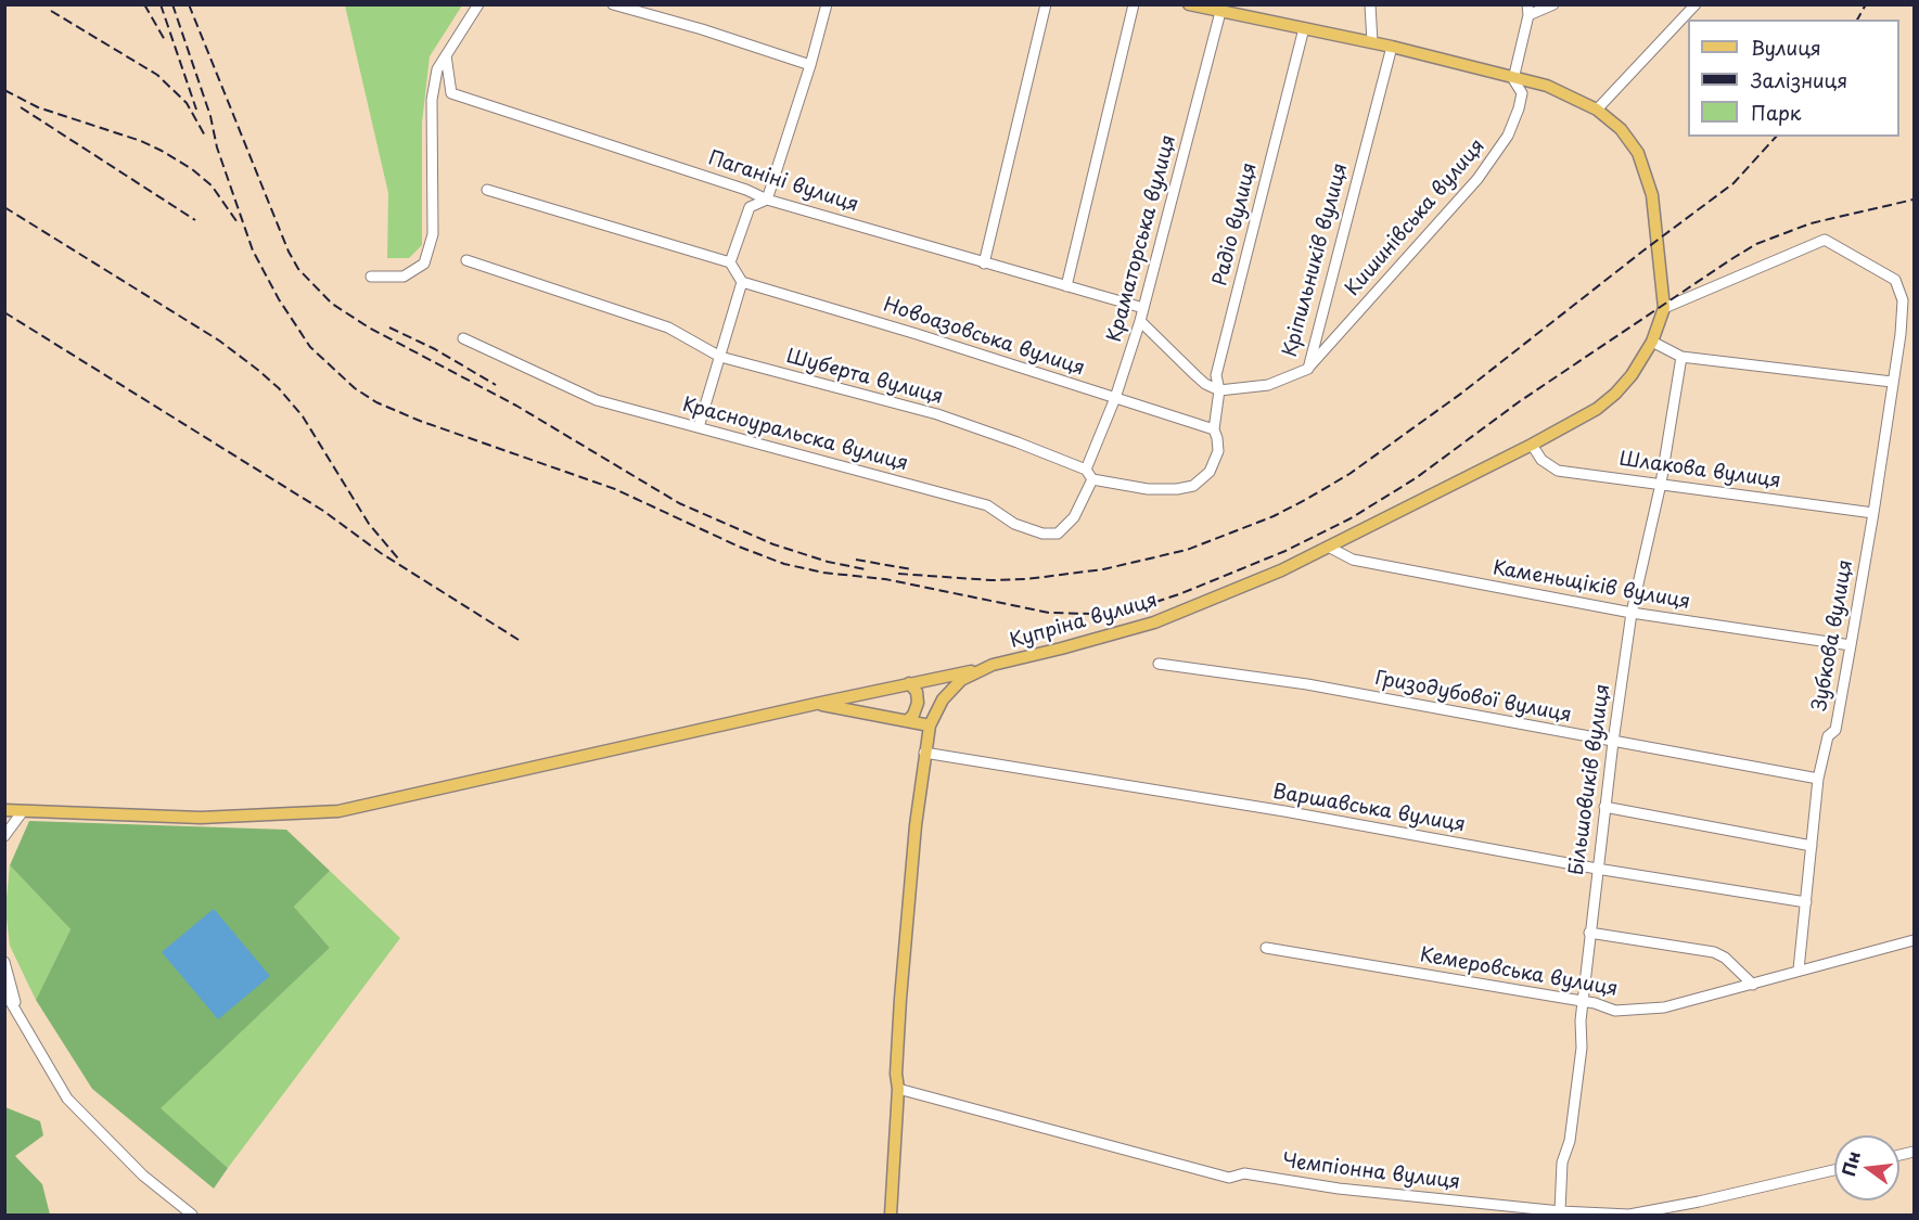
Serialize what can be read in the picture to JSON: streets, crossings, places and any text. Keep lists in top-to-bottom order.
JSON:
{
  "streets": {
    "main road": ["Купріна вулиця"],
    "street": [
      "Паганіні вулиця",
      "Кишинівська вулиця",
      "Радіо вулиця",
      "Краматорська вулиця",
      "Кріпильників вулиця",
      "Новоазовська вулиця",
      "Шуберта вулиця",
      "Красноуральска вулиця",
      "Шлакова вулиця",
      "Каменьщіків вулиця",
      "Зубкова вулиця",
      "Гризодубової вулиця",
      "Більшовиків вулиця",
      "Варшавська вулиця",
      "Кемеровська вулиця",
      "Чемпіонна вулиця"
    ]
  },
  "crossings": [
    ["Паганіні вулиця", "Краматорська вулиця"],
    ["Кишинівська вулиця", "Кріпильників вулиця"],
    ["Радіо вулиця", "Кріпильників вулиця"],
    ["Радіо вулиця", "Новоазовська вулиця"],
    ["Радіо вулиця", "Шуберта вулиця"],
    ["Краматорська вулиця", "Новоазовська вулиця"],
    ["Краматорська вулиця", "Шуберта вулиця"],
    ["Краматорська вулиця", "Красноуральска вулиця"],
    ["Новоазовська вулиця", "Шуберта вулиця"],
    ["Шуберта вулиця", "Красноуральска вулиця"],
    ["Шлакова вулиця", "Купріна вулиця"],
    ["Шлакова вулиця", "Зубкова вулиця"],
    ["Шлакова вулиця", "Більшовиків вулиця"],
    ["Каменьщіків вулиця", "Купріна вулиця"],
    ["Каменьщіків вулиця", "Зубкова вулиця"],
    ["Каменьщіків вулиця", "Більшовиків вулиця"],
    ["Купріна вулиця", "Зубкова вулиця"],
    ["Купріна вулиця", "Варшавська вулиця"],
    ["Купріна вулиця", "Чемпіонна вулиця"],
    ["Зубкова вулиця", "Гризодубової вулиця"],
    ["Зубкова вулиця", "Варшавська вулиця"],
    ["Зубкова вулиця", "Кемеровська вулиця"],
    ["Гризодубової вулиця", "Більшовиків вулиця"],
    ["Більшовиків вулиця", "Варшавська вулиця"],
    ["Більшовиків вулиця", "Кемеровська вулиця"],
    ["Більшовиків вулиця", "Чемпіонна вулиця"]
  ],
  "legend": ["Вулиця", "Залізниця", "Парк"],
  "north": "left"
}
